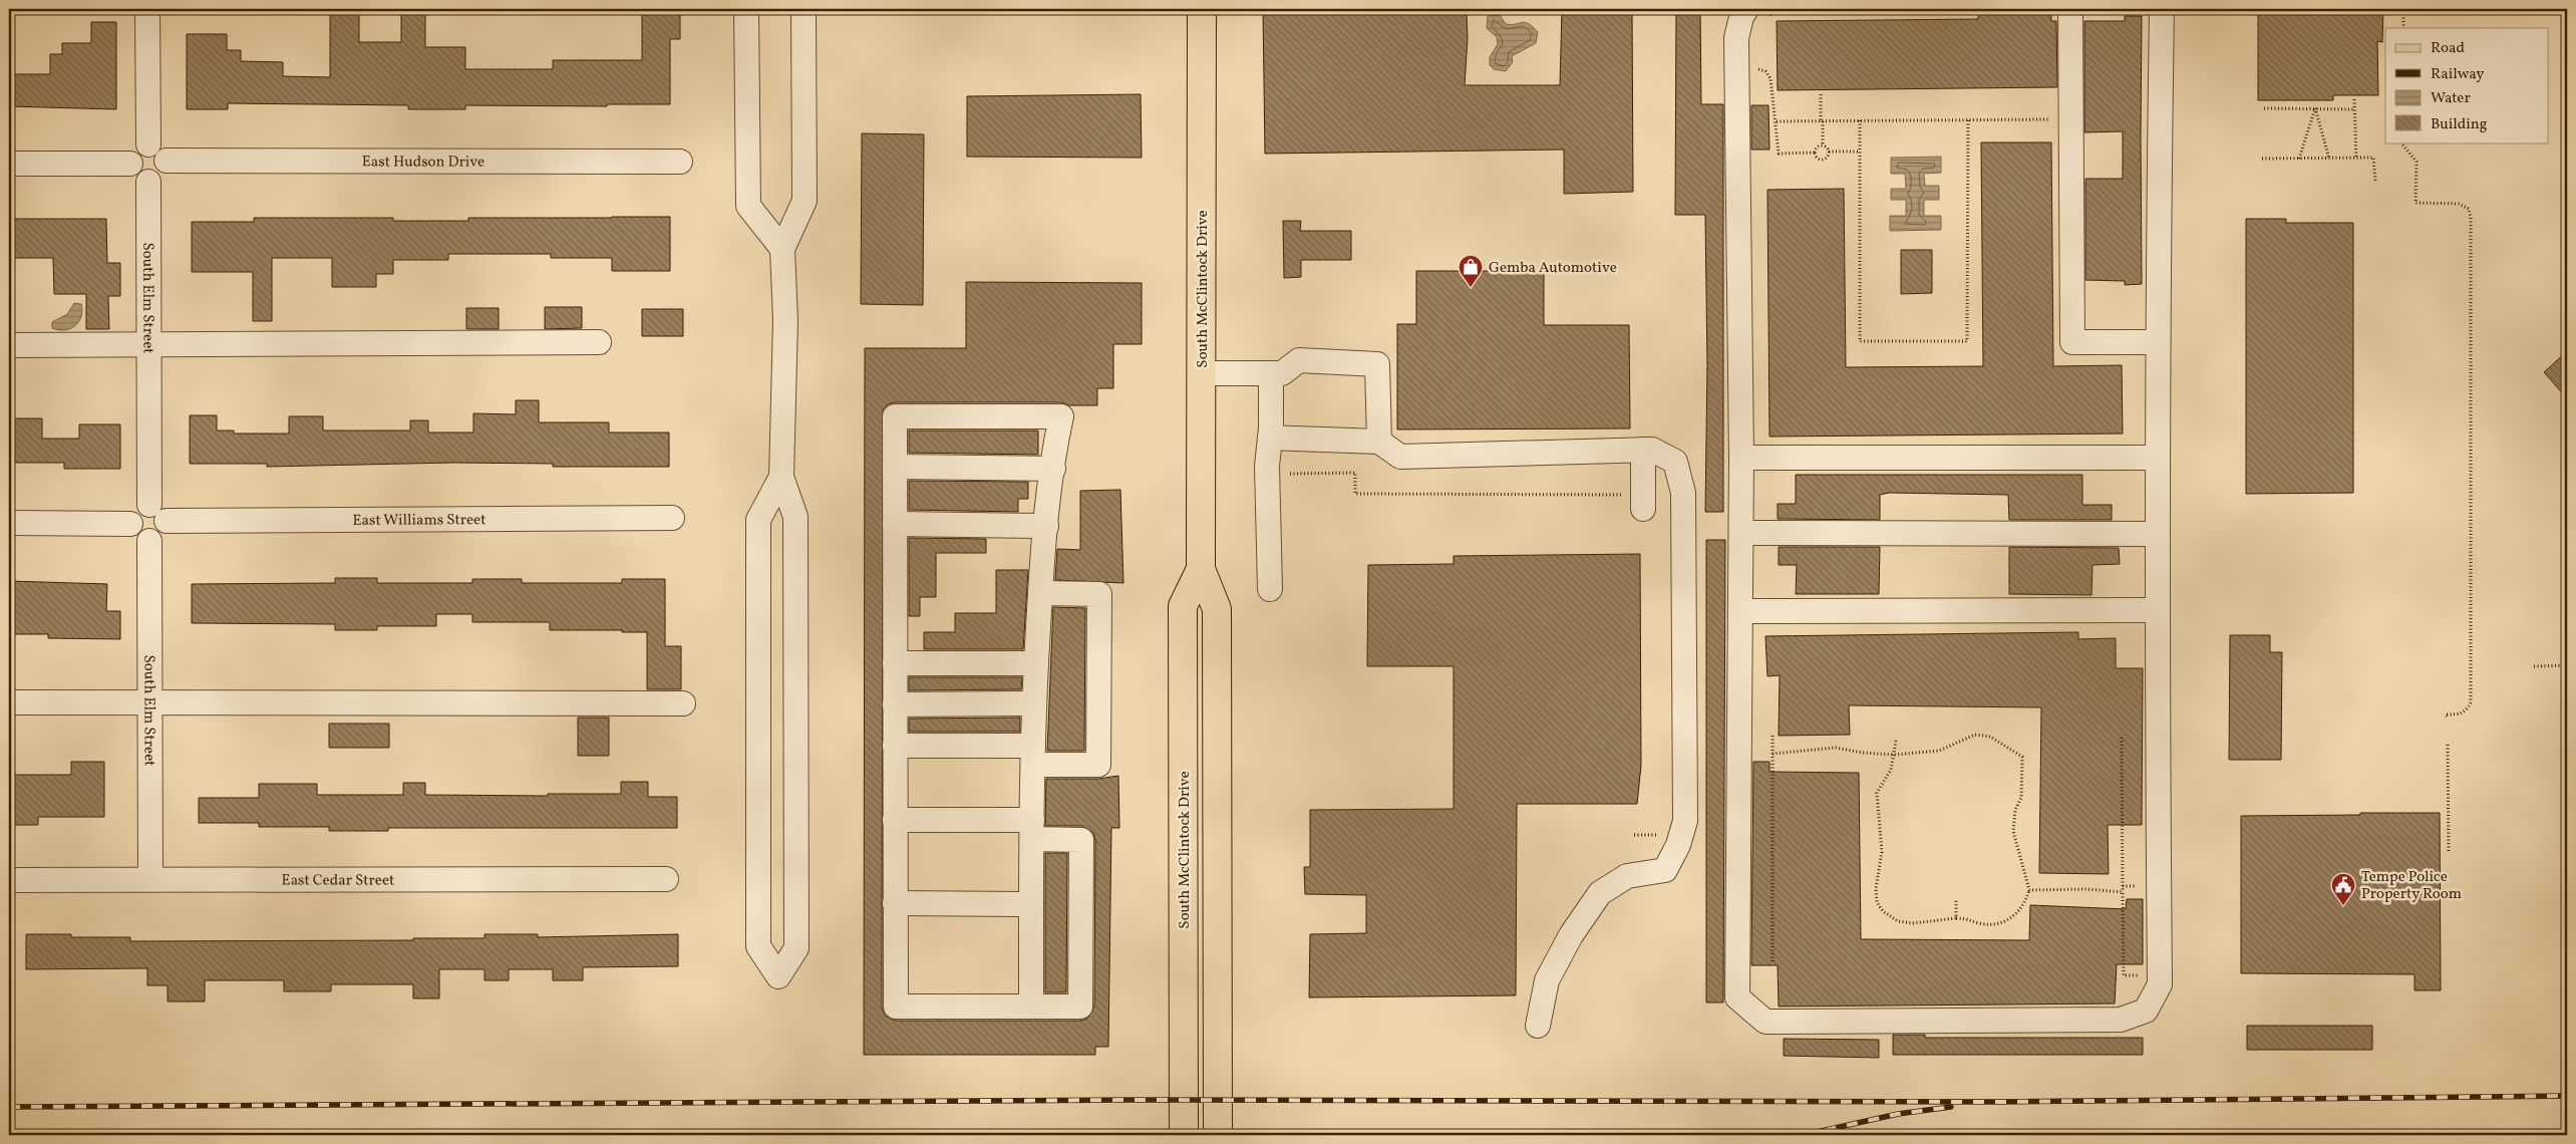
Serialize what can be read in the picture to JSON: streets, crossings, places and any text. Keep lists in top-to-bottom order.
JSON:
{
  "streets": {
    "main road": ["South McClintock Drive"],
    "street": [
      "East Hudson Drive",
      "South Elm Street",
      "East Williams Street",
      "East Cedar Street"
    ]
  },
  "crossings": [
    ["East Hudson Drive", "South Elm Street"],
    ["South Elm Street", "East Williams Street"],
    ["South Elm Street", "East Cedar Street"]
  ],
  "places": {
    "shop": ["Gemba Automotive"],
    "public building": ["Tempe Police Property Room"]
  },
  "legend": [
    "Road",
    "Railway",
    "Water",
    "Building"
  ]
}
